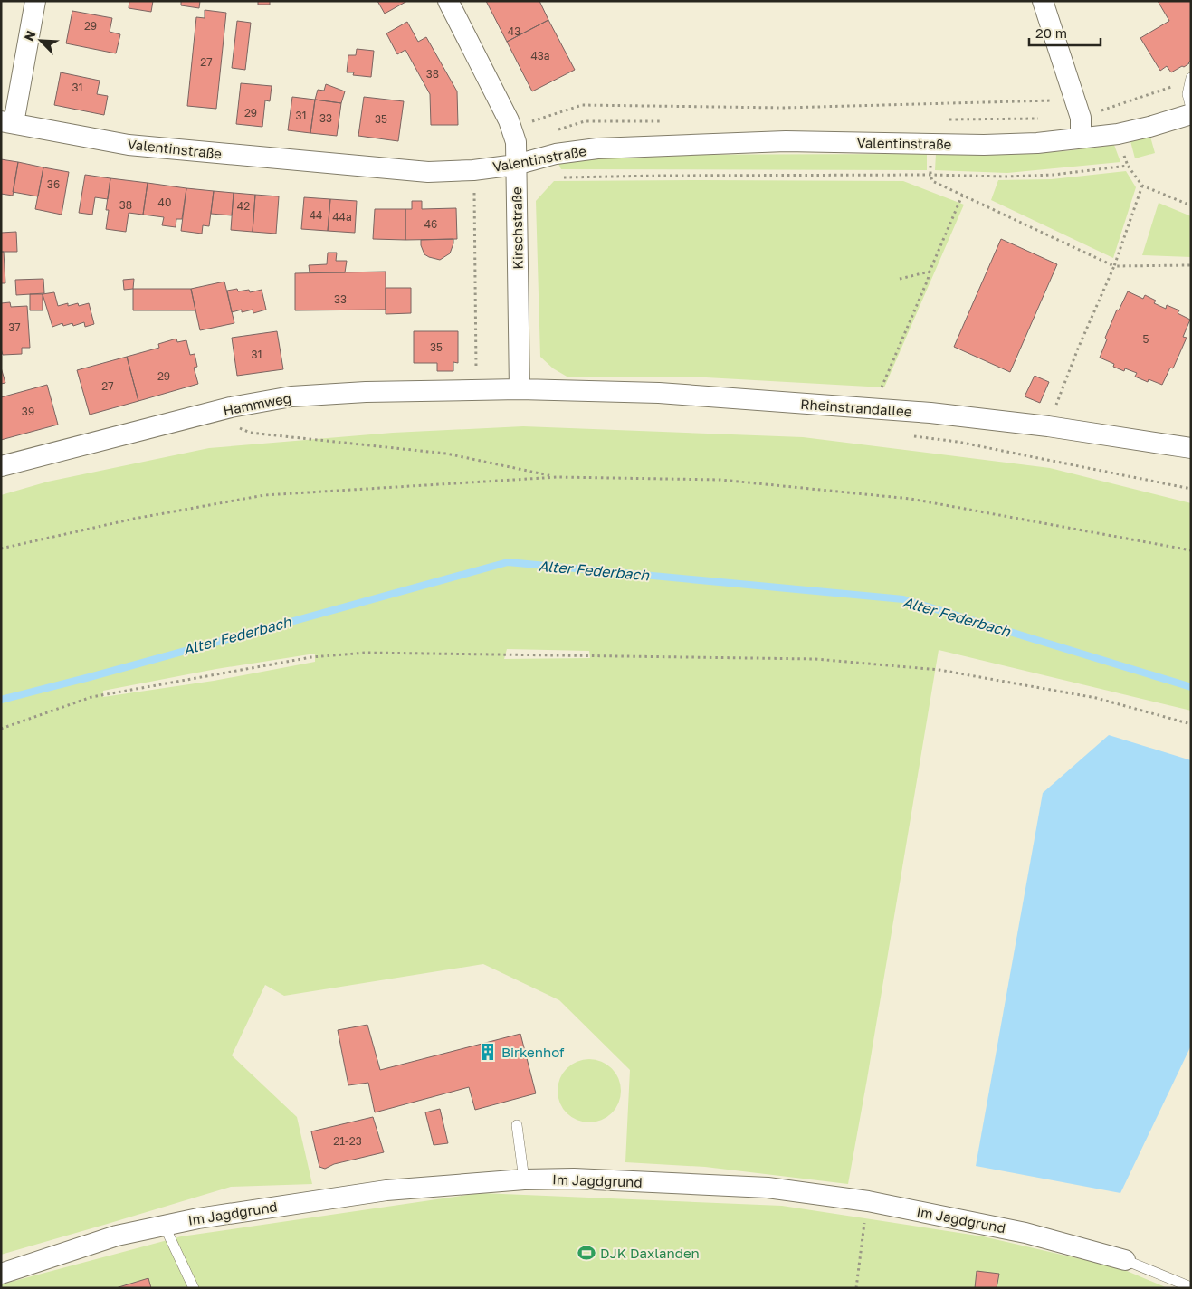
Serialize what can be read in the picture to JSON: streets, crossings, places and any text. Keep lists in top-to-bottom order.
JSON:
{
  "streets": {
    "street": [
      "Valentinstraße",
      "Kirschstraße",
      "Hammweg",
      "Rheinstrandallee",
      "Im Jagdgrund"
    ]
  },
  "crossings": [
    ["Valentinstraße", "Kirschstraße"],
    ["Kirschstraße", "Hammweg"],
    ["Kirschstraße", "Rheinstrandallee"],
    ["Hammweg", "Rheinstrandallee"]
  ],
  "water": ["Alter Federbach"],
  "places": {
    "building": ["Birkenhof"],
    "sports": ["DJK Daxlanden"]
  },
  "house_numbers": [
    "29",
    "43",
    "43a",
    "27",
    "38",
    "31",
    "29",
    "31",
    "33",
    "35",
    "36",
    "40",
    "38",
    "42",
    "44",
    "44a",
    "46",
    "33",
    "37",
    "5",
    "35",
    "31",
    "29",
    "27",
    "39",
    "21-23"
  ],
  "scale_bar": "20 m",
  "north": "top left"
}
